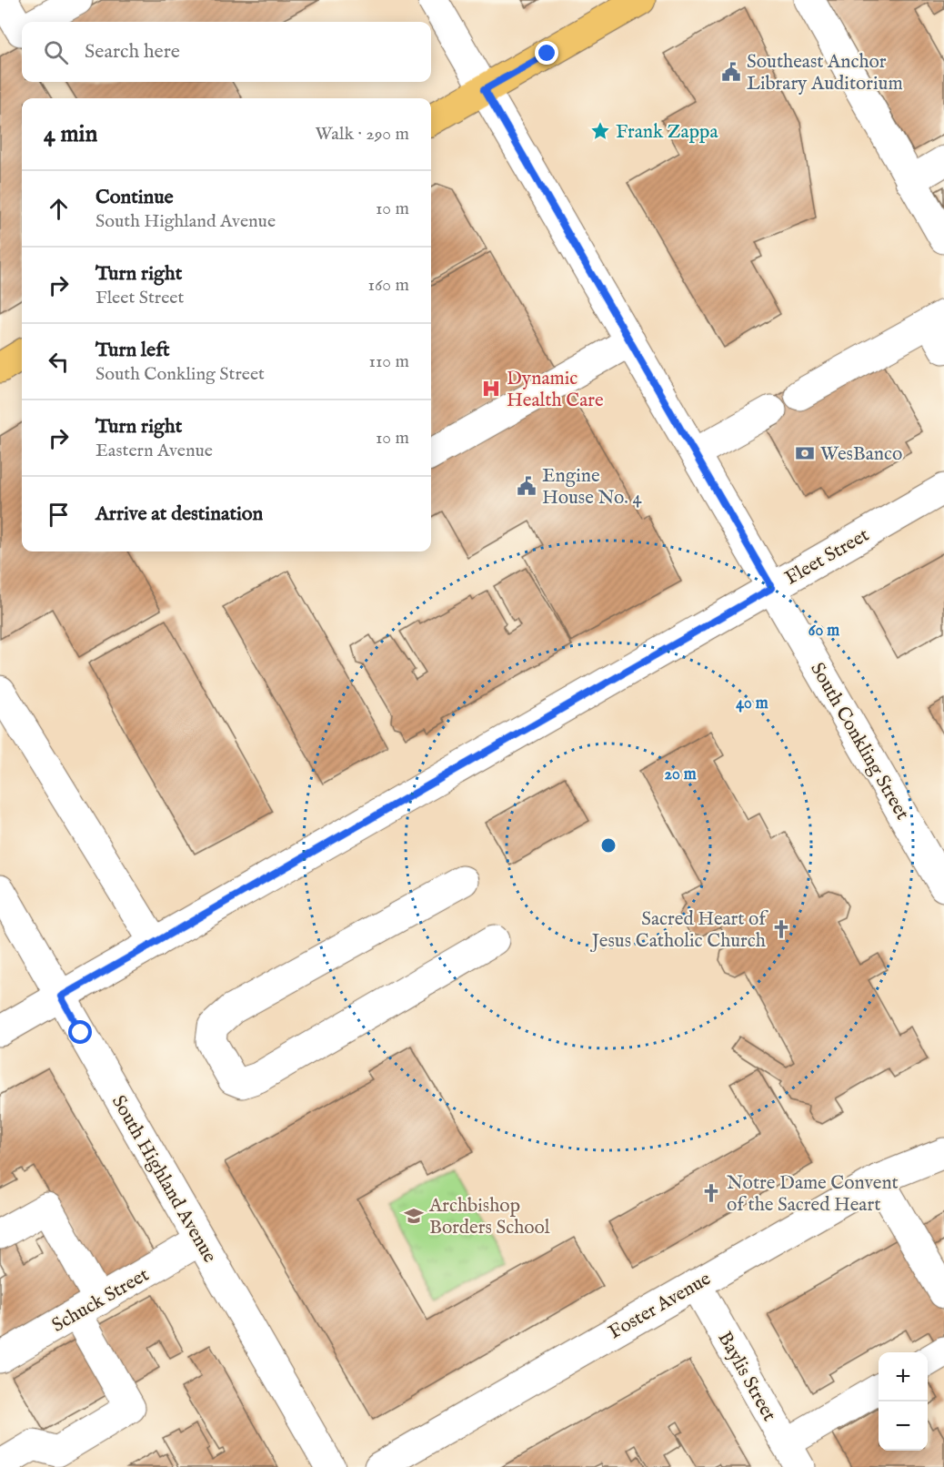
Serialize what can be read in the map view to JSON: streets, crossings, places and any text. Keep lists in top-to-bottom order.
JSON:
{
  "streets": {
    "street": [
      "Fleet Street",
      "South Conkling Street",
      "South Highland Avenue",
      "Schuck Street",
      "Foster Avenue",
      "Baylis Street"
    ]
  },
  "crossings": [
    ["Fleet Street", "South Conkling Street"],
    ["Fleet Street", "South Highland Avenue"],
    ["South Highland Avenue", "Schuck Street"],
    ["Foster Avenue", "Baylis Street"]
  ],
  "places": {
    "public building": ["Southeast Anchor Library Auditorium", "Engine House No. 4"],
    "place": ["Frank Zappa"],
    "hospital": ["Dynamic Health Care"],
    "bank": ["WesBanco"],
    "church": ["Sacred Heart of Jesus Catholic Church", "Notre Dame Convent of the Sacred Heart"],
    "school or university": ["Archbishop Borders School"]
  },
  "page": {
    "search": "Search here",
    "heading": ["4 min", "Walk · 290 m"],
    "list": [
      ["Continue", "South Highland Avenue", "10 m"],
      ["Turn right", "Fleet Street", "160 m"],
      ["Turn left", "South Conkling Street", "110 m"],
      ["Turn right", "Eastern Avenue", "10 m"],
      "Arrive at destination"
    ],
    "map_buttons": ["+", "−"]
  },
  "rings": ["60 m", "40 m", "20 m"]
}
